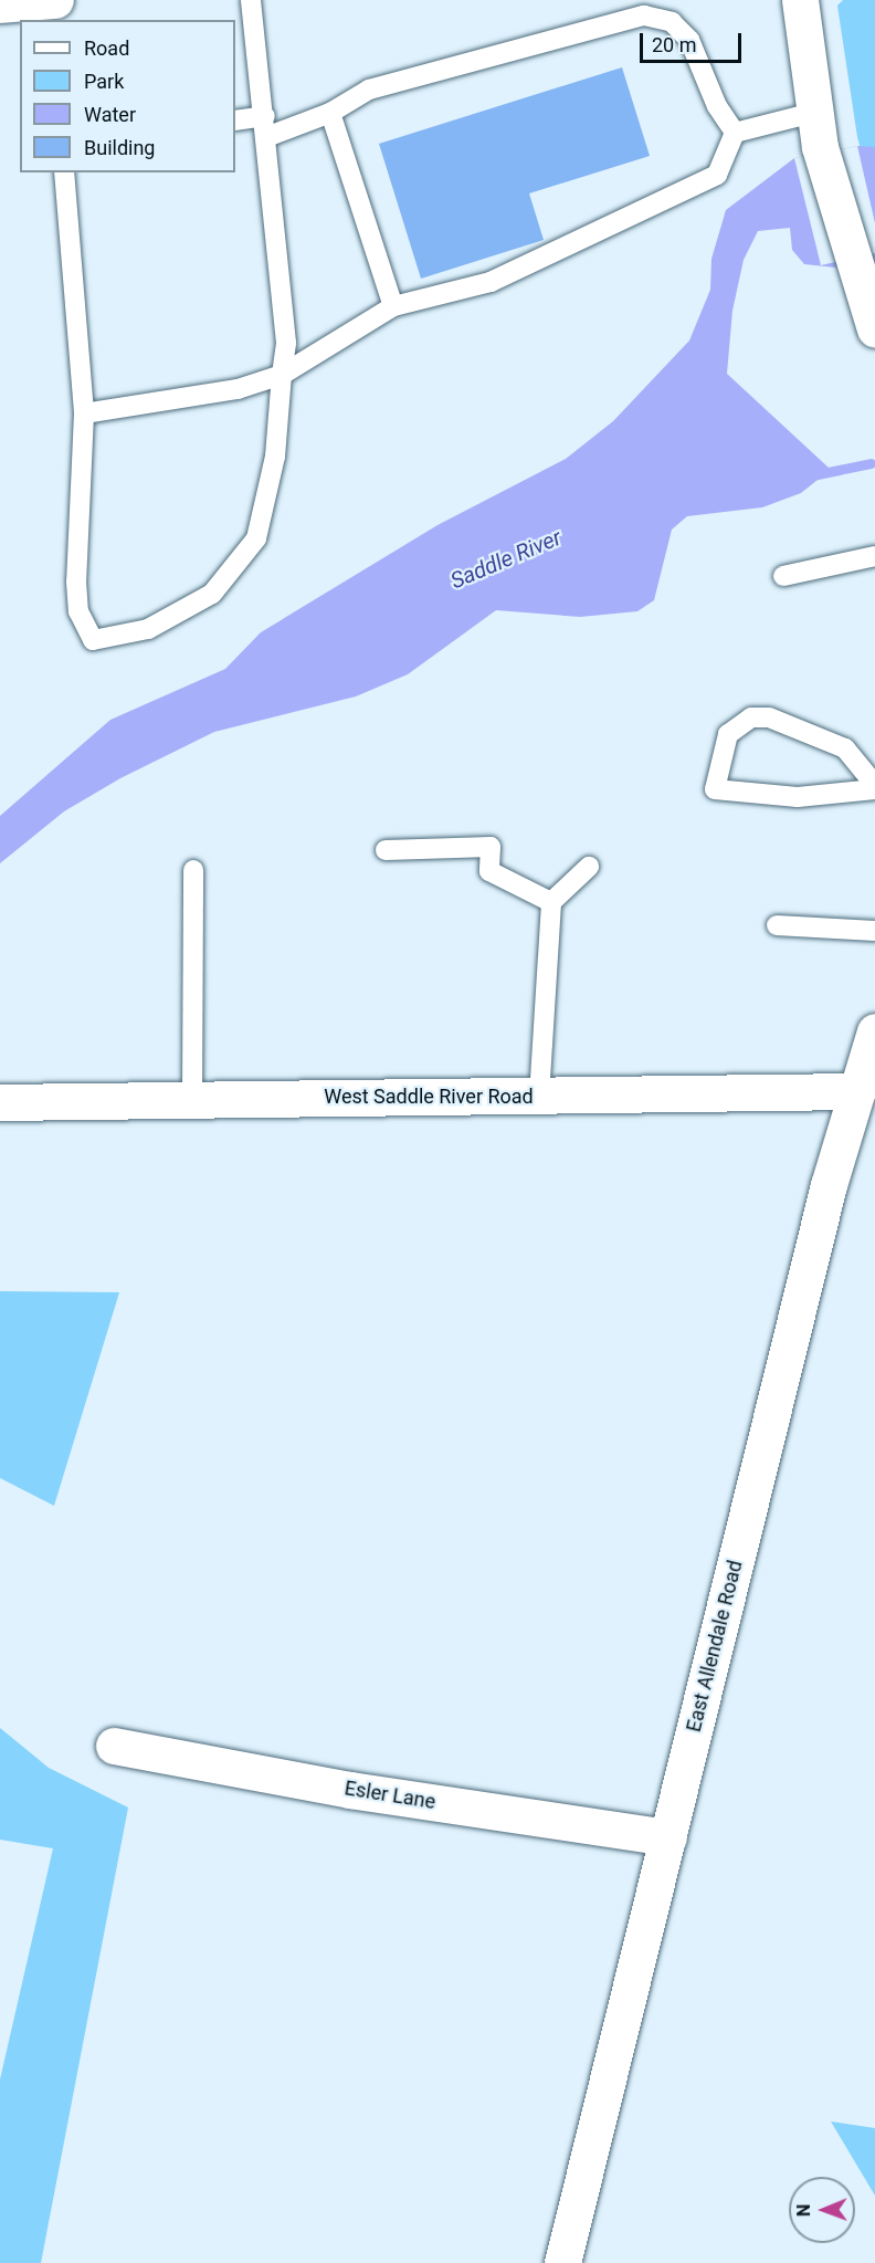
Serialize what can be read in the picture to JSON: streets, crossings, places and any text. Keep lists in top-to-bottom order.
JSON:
{
  "streets": {
    "main road": ["West Saddle River Road", "East Allendale Road", "Esler Lane"]
  },
  "crossings": [
    ["West Saddle River Road", "East Allendale Road"],
    ["East Allendale Road", "Esler Lane"]
  ],
  "water": ["Saddle River"],
  "legend": [
    "Road",
    "Park",
    "Water",
    "Building"
  ],
  "scale_bar": "20 m",
  "north": "left"
}
